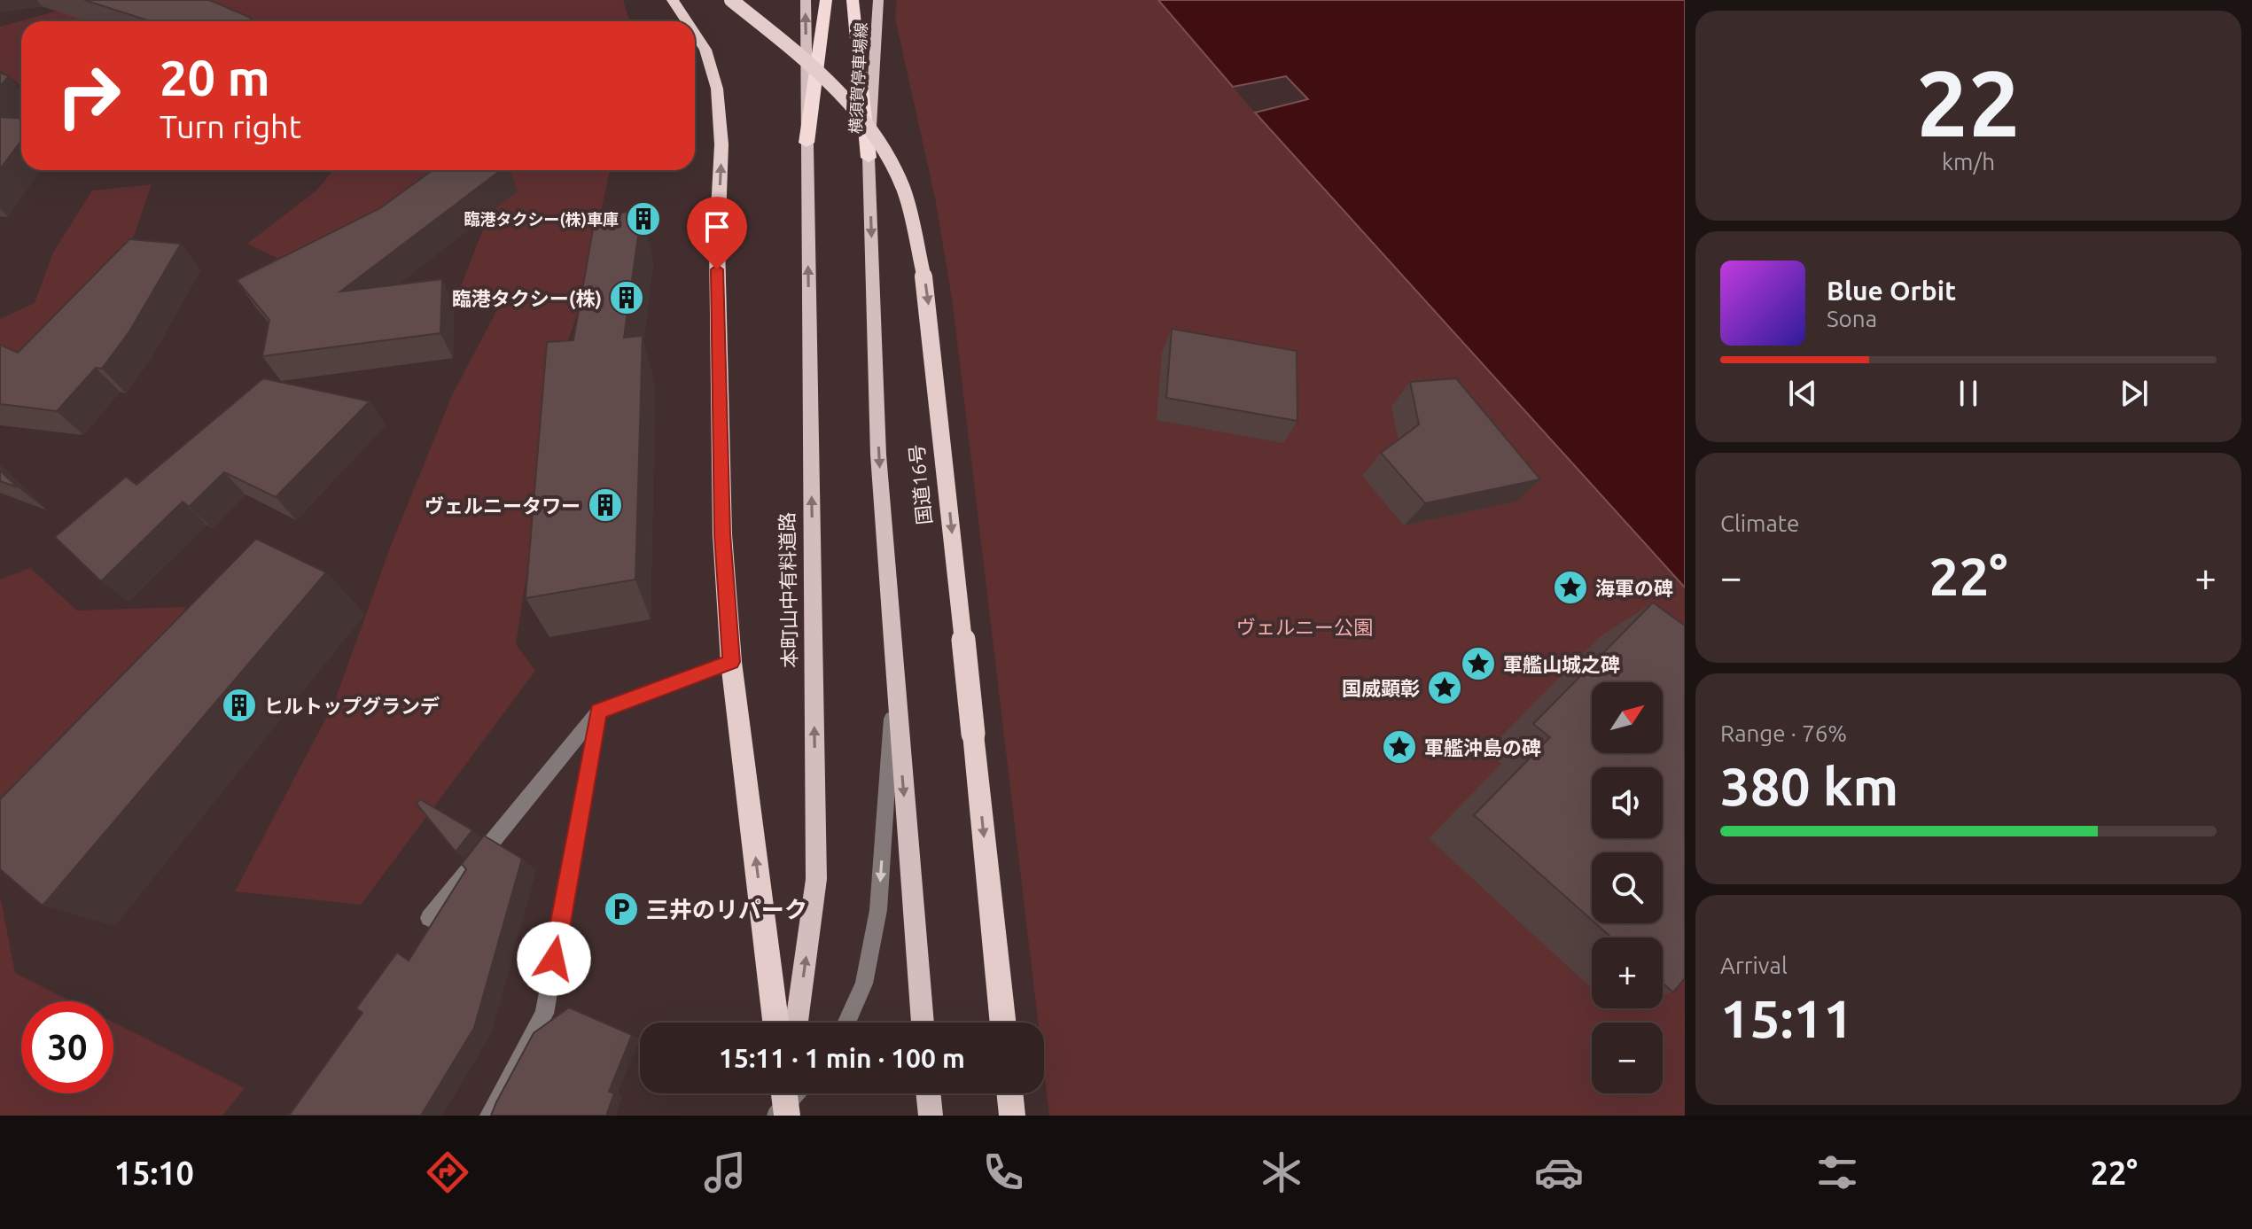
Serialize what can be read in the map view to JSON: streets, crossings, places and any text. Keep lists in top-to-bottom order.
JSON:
{
  "streets": {
    "highway": ["国道16号"],
    "main road": ["横須賀停車場線", "本町山中有料道路"]
  },
  "parks": ["ヴェルニー公園"],
  "places": {
    "building": [
      "臨港タクシー(株)車庫",
      "臨港タクシー(株)",
      "ヴェルニータワー",
      "ヒルトップグランデ"
    ],
    "place": [
      "海軍の碑",
      "軍艦山城之碑",
      "国威顕彰",
      "軍艦沖島の碑"
    ],
    "parking": ["三井のリパーク"]
  },
  "north": "top right",
  "page": {
    "tile": [
      ["22", "km/h"],
      "Climate",
      ["Range · 76%", "380 km"],
      ["Arrival", "15:11"]
    ],
    "turn": ["20 m", "Turn right"],
    "song": ["Blue Orbit", "Sona"],
    "heat": ["−", "22°", "+"],
    "map_buttons": ["+", "−"],
    "limit": "30",
    "trip": "15:11 · 1 min · 100 m",
    "tabs": ["15:10", "22°"]
  }
}
